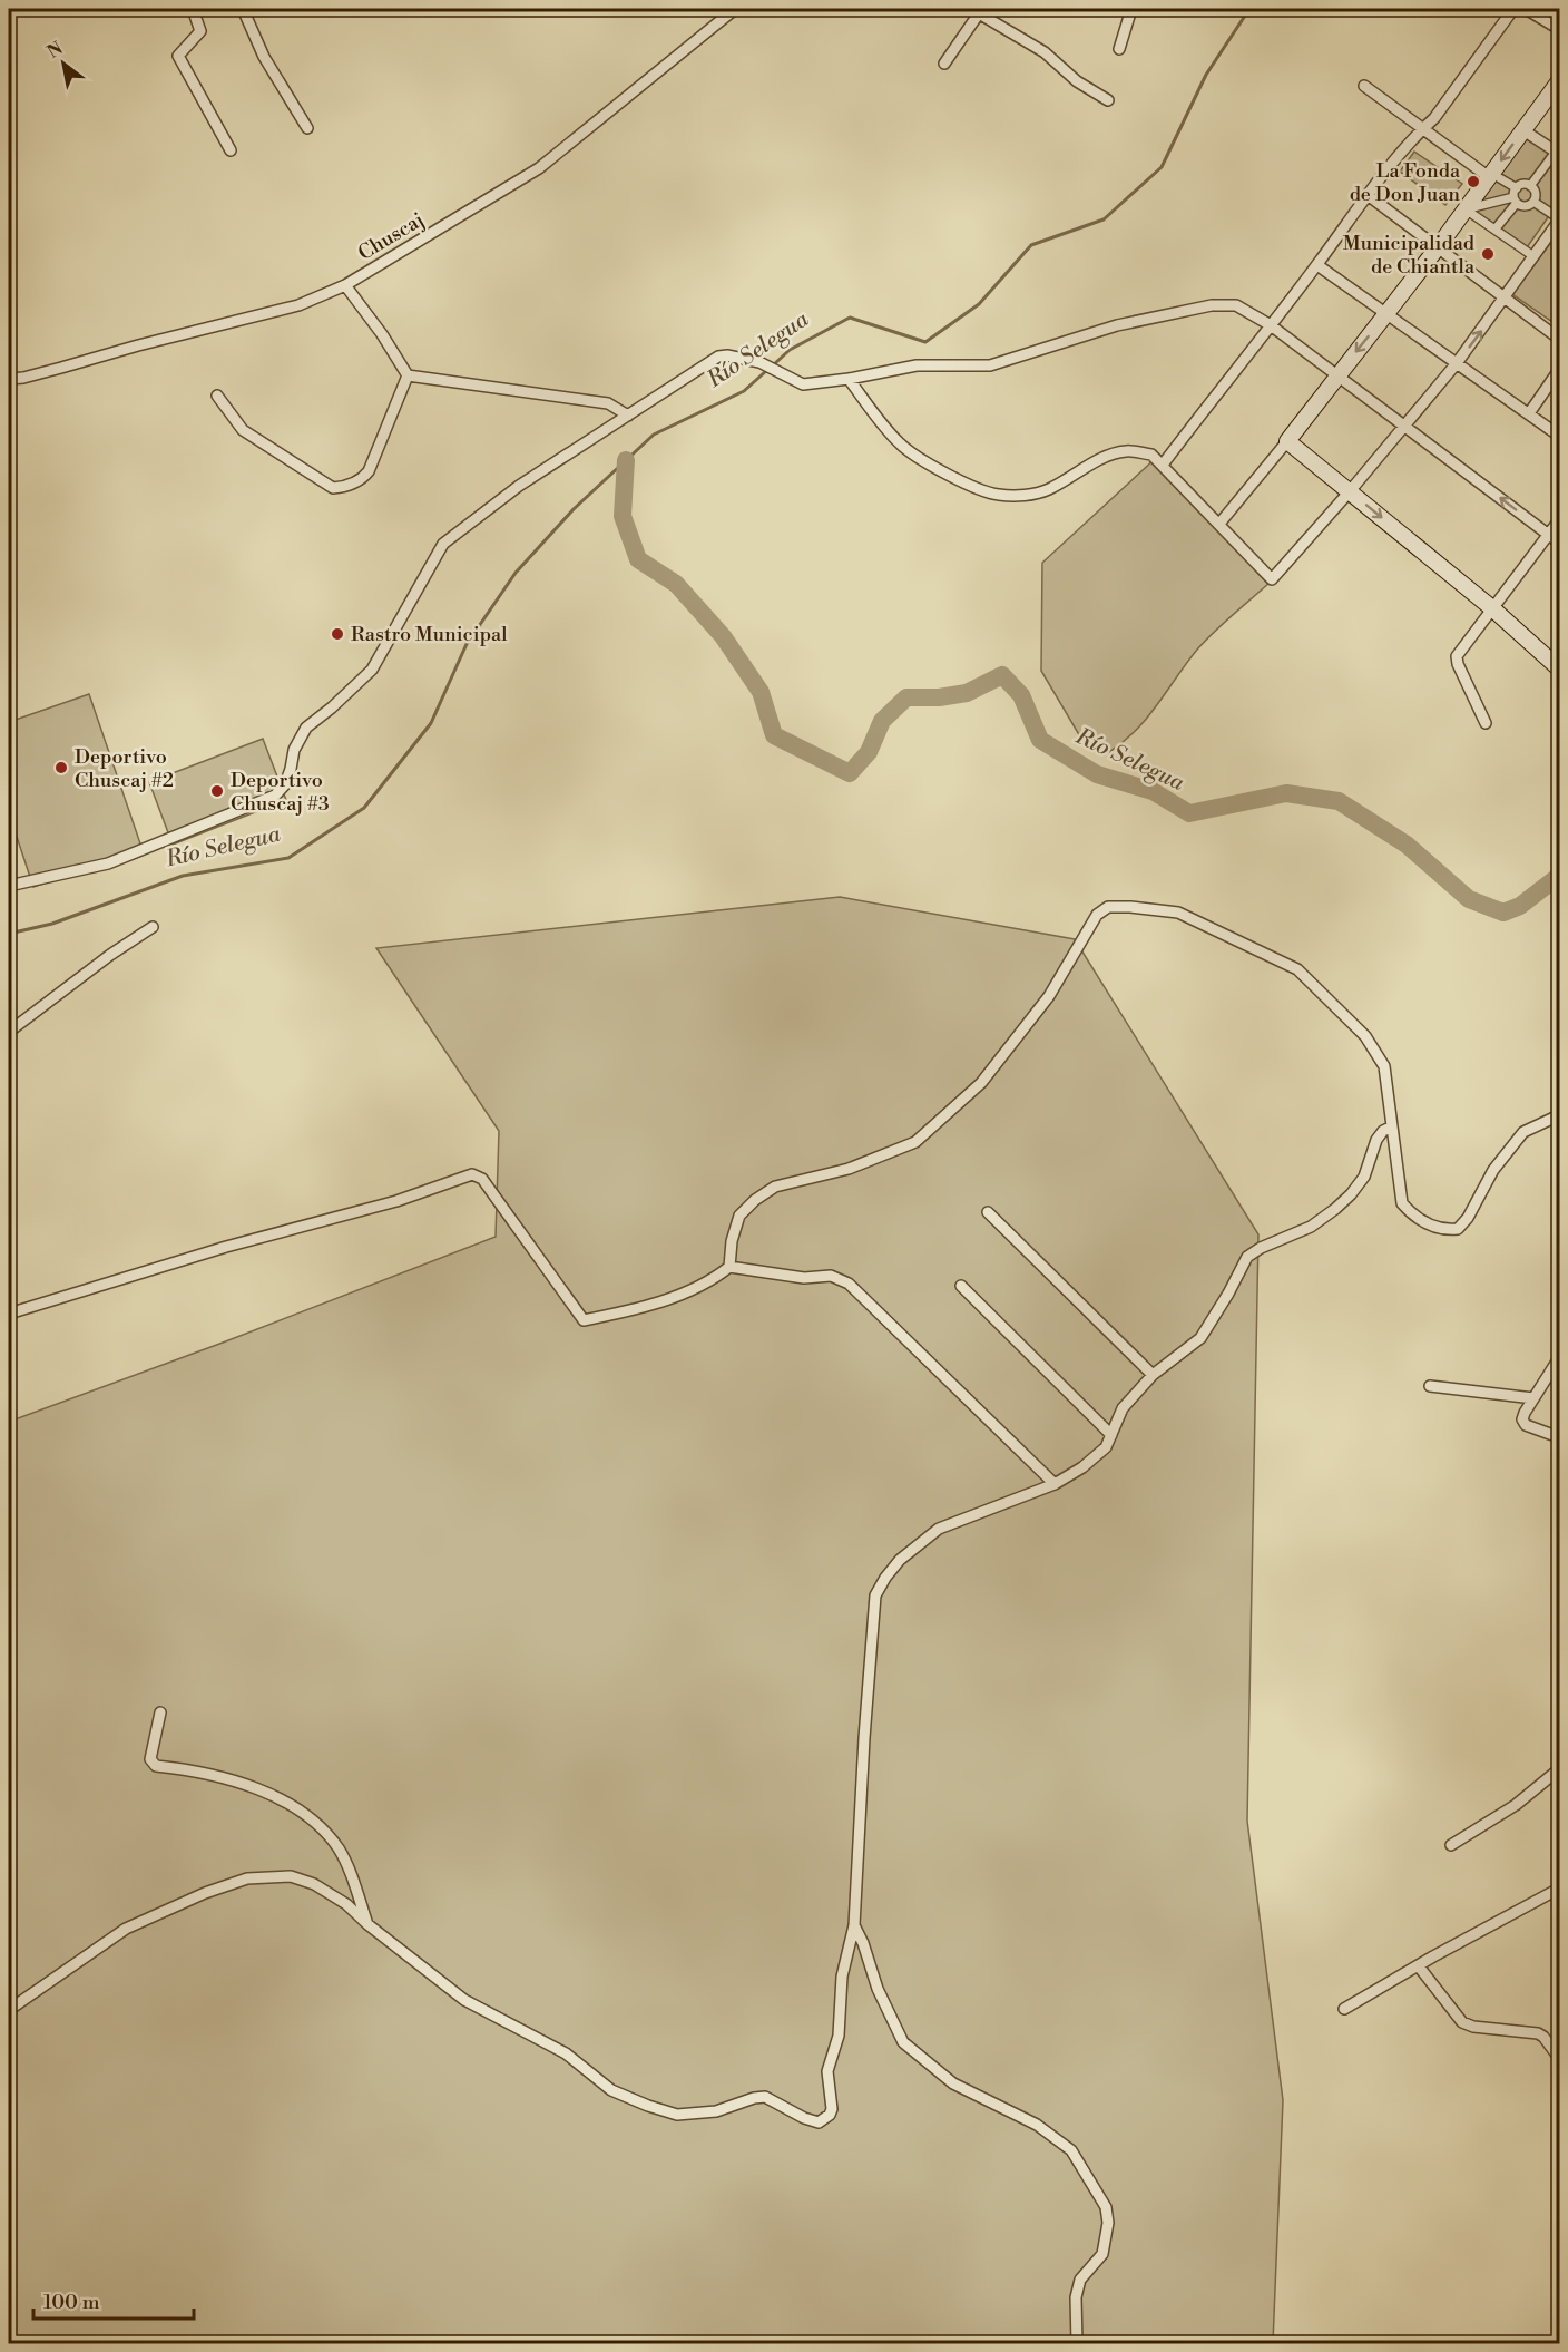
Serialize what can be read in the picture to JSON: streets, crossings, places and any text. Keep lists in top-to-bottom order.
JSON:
{
  "streets": {
    "street": ["Chuscaj"]
  },
  "water": ["Río Selegua"],
  "places": [
    "La Fonda de Don Juan",
    "Municipalidad de Chiantla",
    "Rastro Municipal",
    "Deportivo Chuscaj #2",
    "Deportivo Chuscaj #3"
  ],
  "scale_bar": "100 m",
  "north": "top left"
}
